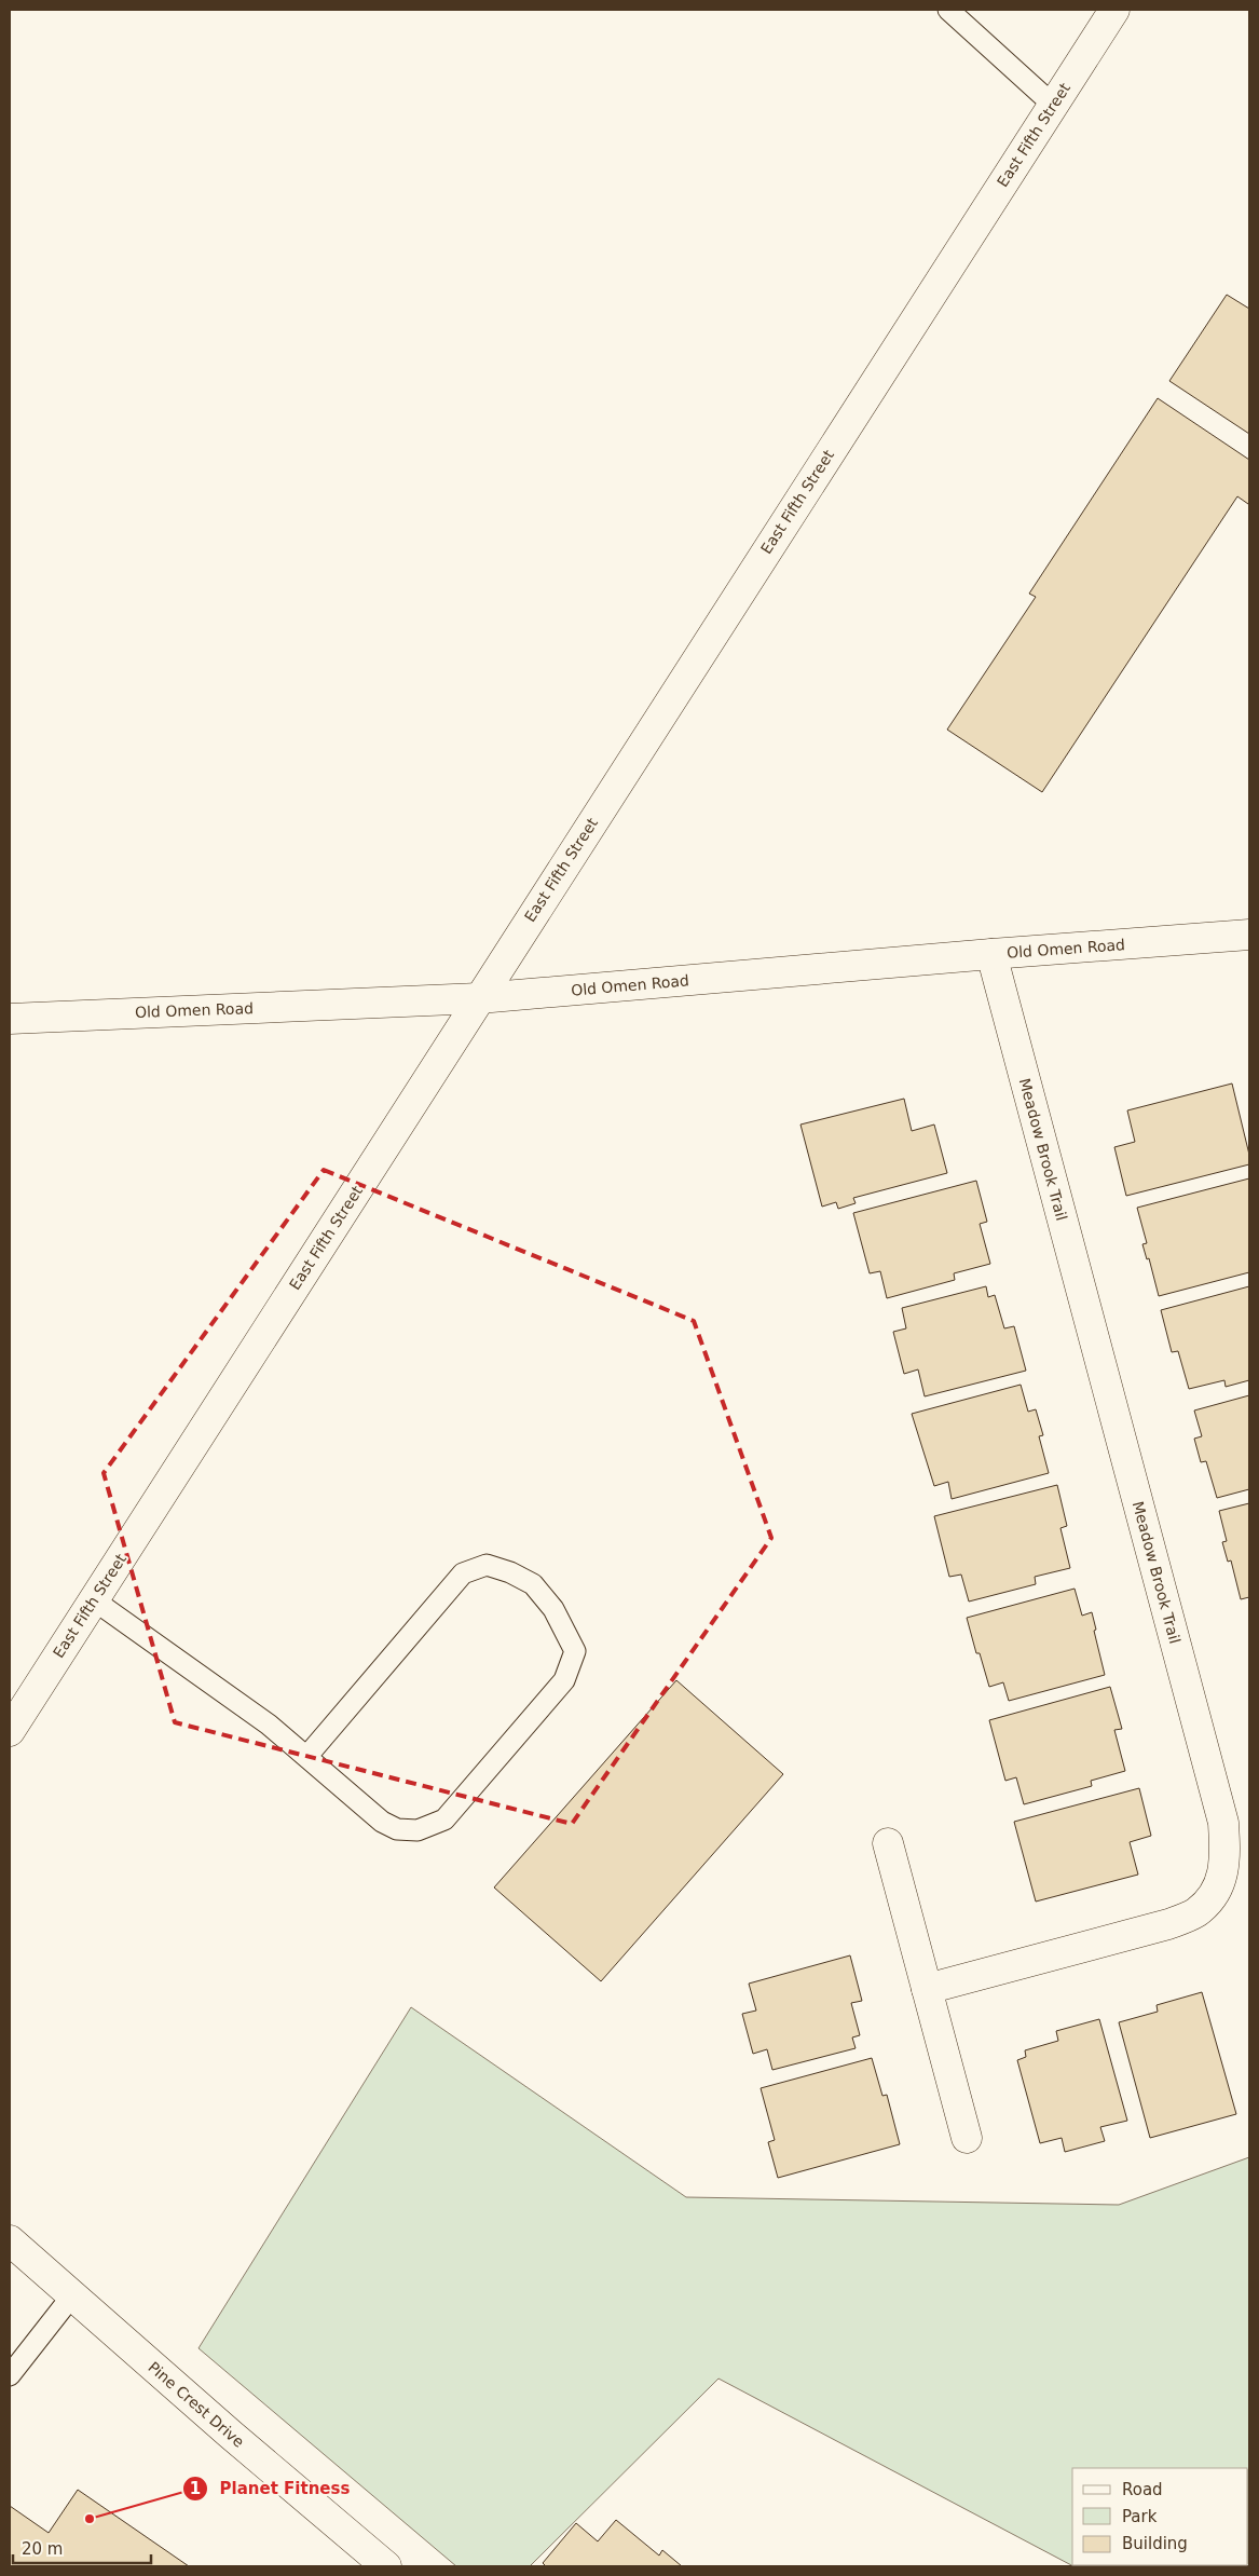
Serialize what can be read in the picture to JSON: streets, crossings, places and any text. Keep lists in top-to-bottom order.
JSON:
{
  "streets": {
    "street": [
      "East Fifth Street",
      "Old Omen Road",
      "Meadow Brook Trail",
      "Pine Crest Drive"
    ]
  },
  "crossings": [
    ["East Fifth Street", "Old Omen Road"],
    ["Old Omen Road", "Meadow Brook Trail"]
  ],
  "places": ["Planet Fitness"],
  "legend": ["Road", "Park", "Building"],
  "scale_bar": "20 m"
}
